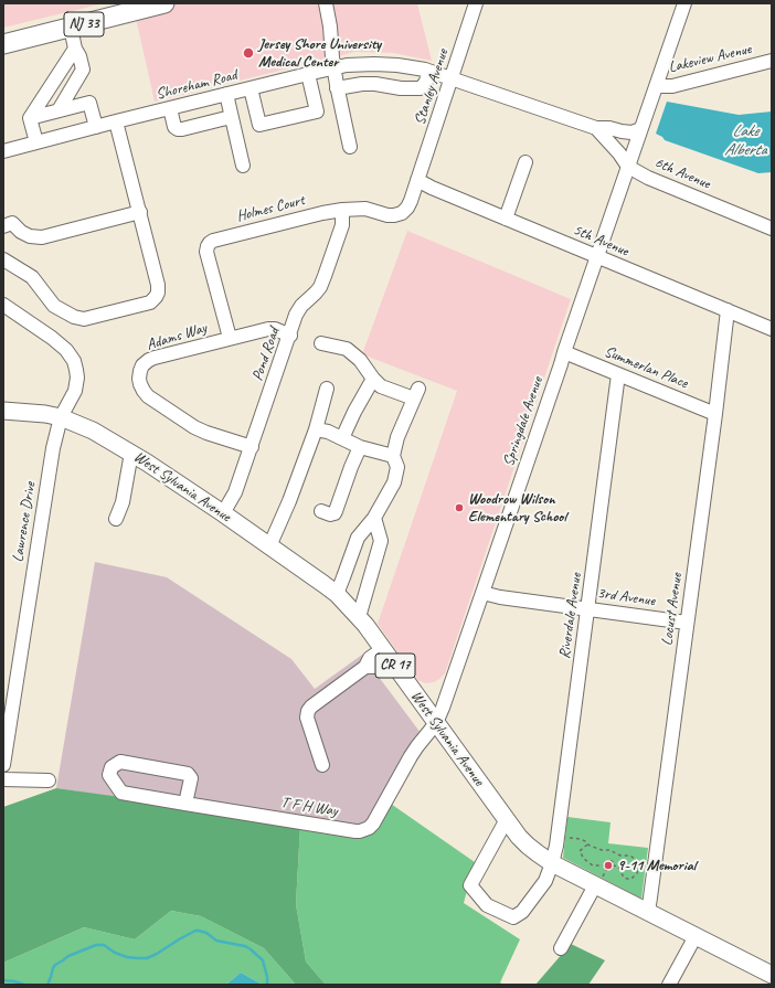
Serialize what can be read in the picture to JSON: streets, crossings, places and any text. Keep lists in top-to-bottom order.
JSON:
{
  "streets": {
    "highway": ["NJ 33"],
    "main road": ["West Sylvania Avenue", "CR 17"],
    "street": [
      "Lakeview Avenue",
      "Shoreham Road",
      "Stanley Avenue",
      "6th Avenue",
      "Holmes Court",
      "5th Avenue",
      "Adams Way",
      "Pond Road",
      "Summerlan Place",
      "Springdale Avenue",
      "Lawrence Drive",
      "3rd Avenue",
      "Locust Avenue",
      "Riverdale Avenue",
      "T F H Way"
    ]
  },
  "crossings": [
    ["Lakeview Avenue", "Springdale Avenue"],
    ["Shoreham Road", "Stanley Avenue"],
    ["Shoreham Road", "6th Avenue"],
    ["Stanley Avenue", "6th Avenue"],
    ["Stanley Avenue", "Holmes Court"],
    ["Stanley Avenue", "5th Avenue"],
    ["6th Avenue", "Springdale Avenue"],
    ["Holmes Court", "5th Avenue"],
    ["Holmes Court", "Adams Way"],
    ["Holmes Court", "Pond Road"],
    ["5th Avenue", "Springdale Avenue"],
    ["5th Avenue", "Locust Avenue"],
    ["Adams Way", "Pond Road"],
    ["Pond Road", "West Sylvania Avenue"],
    ["Summerlan Place", "Springdale Avenue"],
    ["Summerlan Place", "Locust Avenue"],
    ["Summerlan Place", "Riverdale Avenue"],
    ["Springdale Avenue", "West Sylvania Avenue"],
    ["Springdale Avenue", "3rd Avenue"],
    ["Springdale Avenue", "T F H Way"],
    ["West Sylvania Avenue", "Lawrence Drive"],
    ["West Sylvania Avenue", "Locust Avenue"],
    ["West Sylvania Avenue", "Riverdale Avenue"],
    ["West Sylvania Avenue", "T F H Way"],
    ["3rd Avenue", "Locust Avenue"],
    ["3rd Avenue", "Riverdale Avenue"]
  ],
  "water": ["Lake Alberta"],
  "places": ["Jersey Shore University Medical Center", "Woodrow Wilson Elementary School", "9-11 Memorial"]
}
